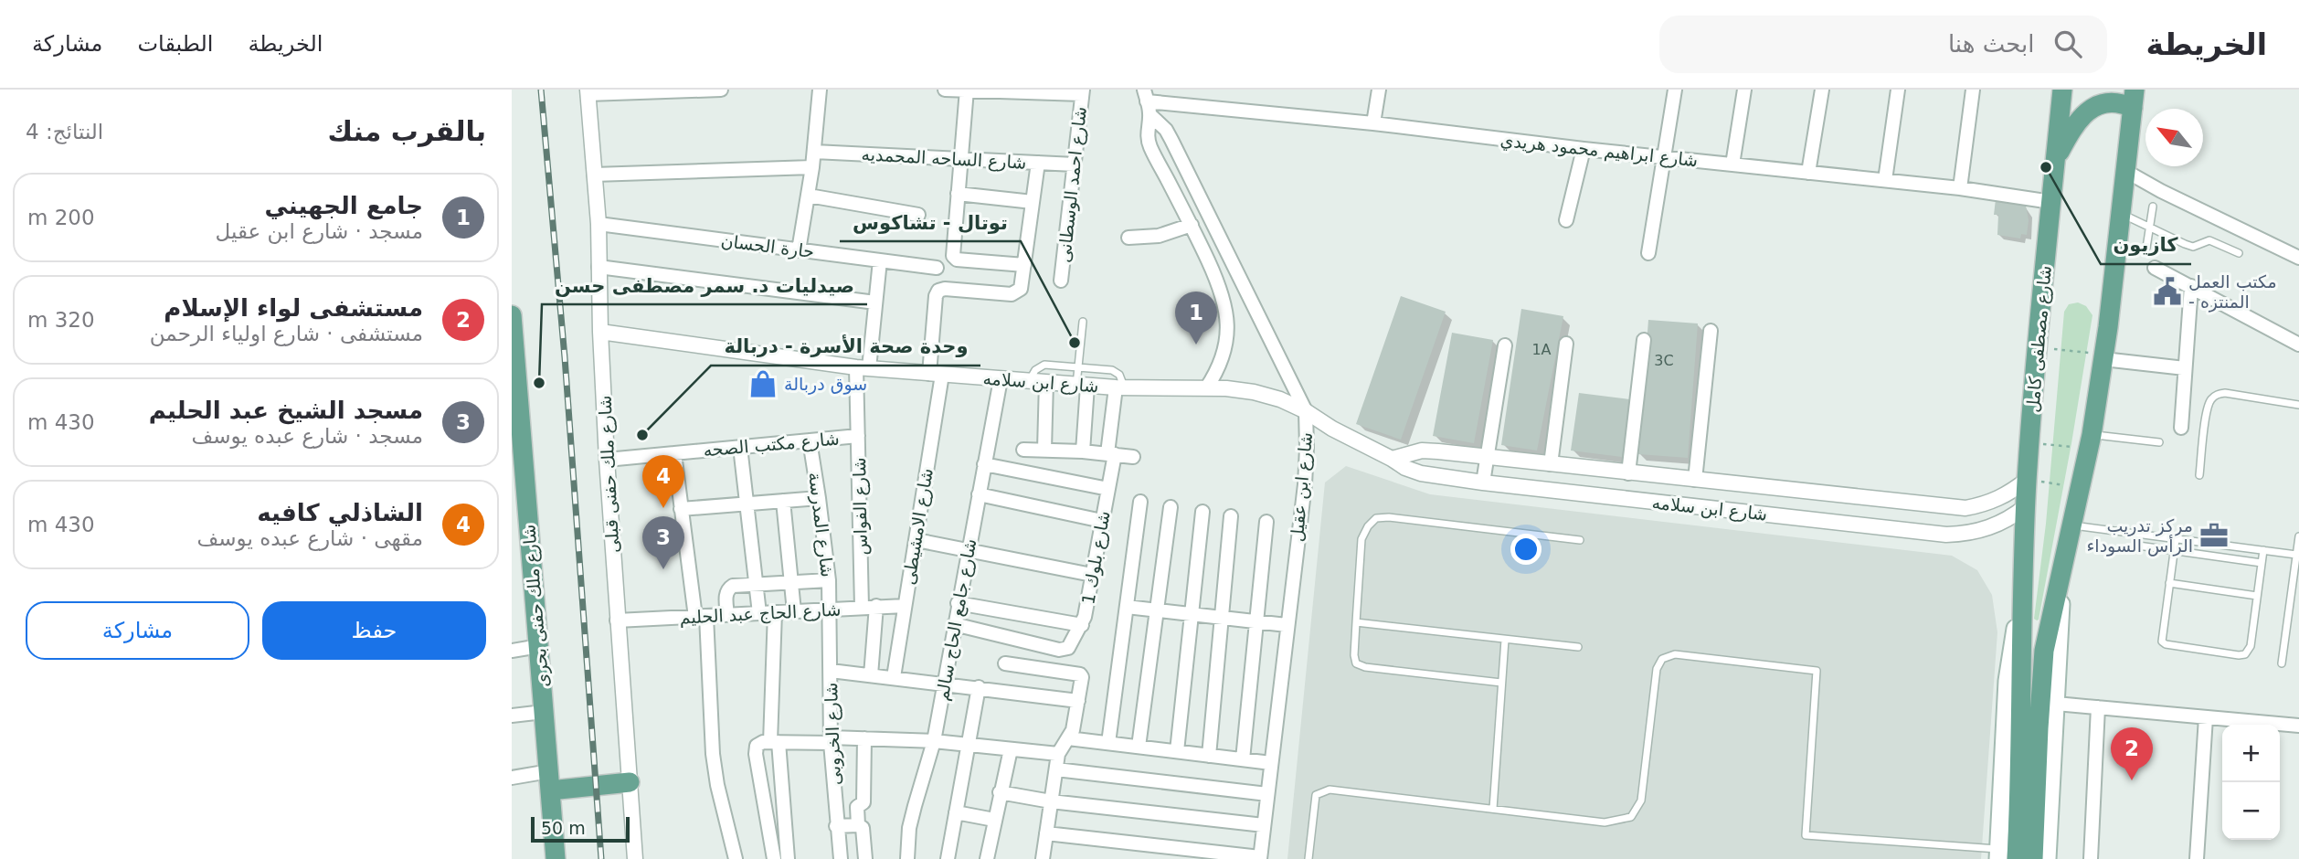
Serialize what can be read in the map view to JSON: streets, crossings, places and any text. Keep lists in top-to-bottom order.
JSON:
{
  "streets": {
    "main road": ["شارع مصطفى كامل", "شارع ملك حفنى بحرى"],
    "street": [
      "شارع ابراهيم محمود هريدي",
      "شارع الساحه المحمديه",
      "شارع احمد الوسطانى",
      "حارة الحسان",
      "شارع ابن سلامه",
      "شارع مكتب الصحه",
      "شارع ملك حفنى قبلى",
      "شارع ابن عقيل",
      "شارع الفواس",
      "شارع المدرسة",
      "شارع الامشيطى",
      "شارع بلوك 1",
      "شارع الحاج عبد الحليم",
      "شارع جامع الحاج سالم",
      "شارع الخروبى"
    ]
  },
  "crossings": [
    ["شارع ابراهيم محمود هريدي", "شارع مصطفى كامل"],
    ["شارع ابراهيم محمود هريدي", "شارع ابن عقيل"],
    ["شارع الساحه المحمديه", "شارع احمد الوسطانى"],
    ["حارة الحسان", "شارع ملك حفنى قبلى"],
    ["حارة الحسان", "شارع الفواس"],
    ["شارع مصطفى كامل", "شارع ابن سلامه"],
    ["شارع ابن سلامه", "شارع ملك حفنى قبلى"],
    ["شارع ابن سلامه", "شارع ابن عقيل"],
    ["شارع ابن سلامه", "شارع الفواس"],
    ["شارع ابن سلامه", "شارع الامشيطى"],
    ["شارع ابن سلامه", "شارع بلوك 1"],
    ["شارع ابن سلامه", "شارع جامع الحاج سالم"],
    ["شارع مكتب الصحه", "شارع ملك حفنى قبلى"],
    ["شارع مكتب الصحه", "شارع الفواس"],
    ["شارع مكتب الصحه", "شارع المدرسة"],
    ["شارع ملك حفنى قبلى", "شارع الحاج عبد الحليم"],
    ["شارع الفواس", "شارع الحاج عبد الحليم"],
    ["شارع المدرسة", "شارع الحاج عبد الحليم"],
    ["شارع المدرسة", "شارع الخروبى"],
    ["شارع الامشيطى", "شارع الحاج عبد الحليم"],
    ["شارع بلوك 1", "شارع جامع الحاج سالم"],
    ["شارع الحاج عبد الحليم", "شارع الخروبى"]
  ],
  "places": {
    "other": [
      "كازيون",
      "توتال - تشاكوس",
      "صيدليات د. سمر مصطفى حسن",
      "وحدة صحة الأسرة - دربالة"
    ],
    "public building": ["مكتب العمل - المنتزه"],
    "shop": ["سوق دربالة"],
    "office": ["مركز تدريب الرأس السوداء"]
  },
  "house_numbers": ["1A", "3C"],
  "scale_bar": "50 m",
  "north": "top left",
  "page": {
    "header": "الخريطة",
    "search": "ابحث هنا",
    "nav": ["الخريطة", "الطبقات", "مشاركة"],
    "heading": ["بالقرب منك", "النتائج: 4"],
    "list": [
      {
        "mark": "1",
        "name": "جامع الجهيني",
        "note": "مسجد · شارع ابن عقيل",
        "value": "200 m"
      },
      {
        "mark": "2",
        "name": "مستشفى لواء الإسلام",
        "note": "مستشفى · شارع اولياء الرحمن",
        "value": "320 m"
      },
      {
        "mark": "3",
        "name": "مسجد الشيخ عبد الحليم",
        "note": "مسجد · شارع عبده يوسف",
        "value": "430 m"
      },
      {
        "mark": "4",
        "name": "الشاذلي كافيه",
        "note": "مقهى · شارع عبده يوسف",
        "value": "430 m"
      }
    ],
    "pins": [
      "1",
      "4",
      "3",
      "2"
    ],
    "buttons": ["حفظ", "مشاركة"],
    "map_buttons": ["+", "−"],
    "scale": "50 m"
  }
}
